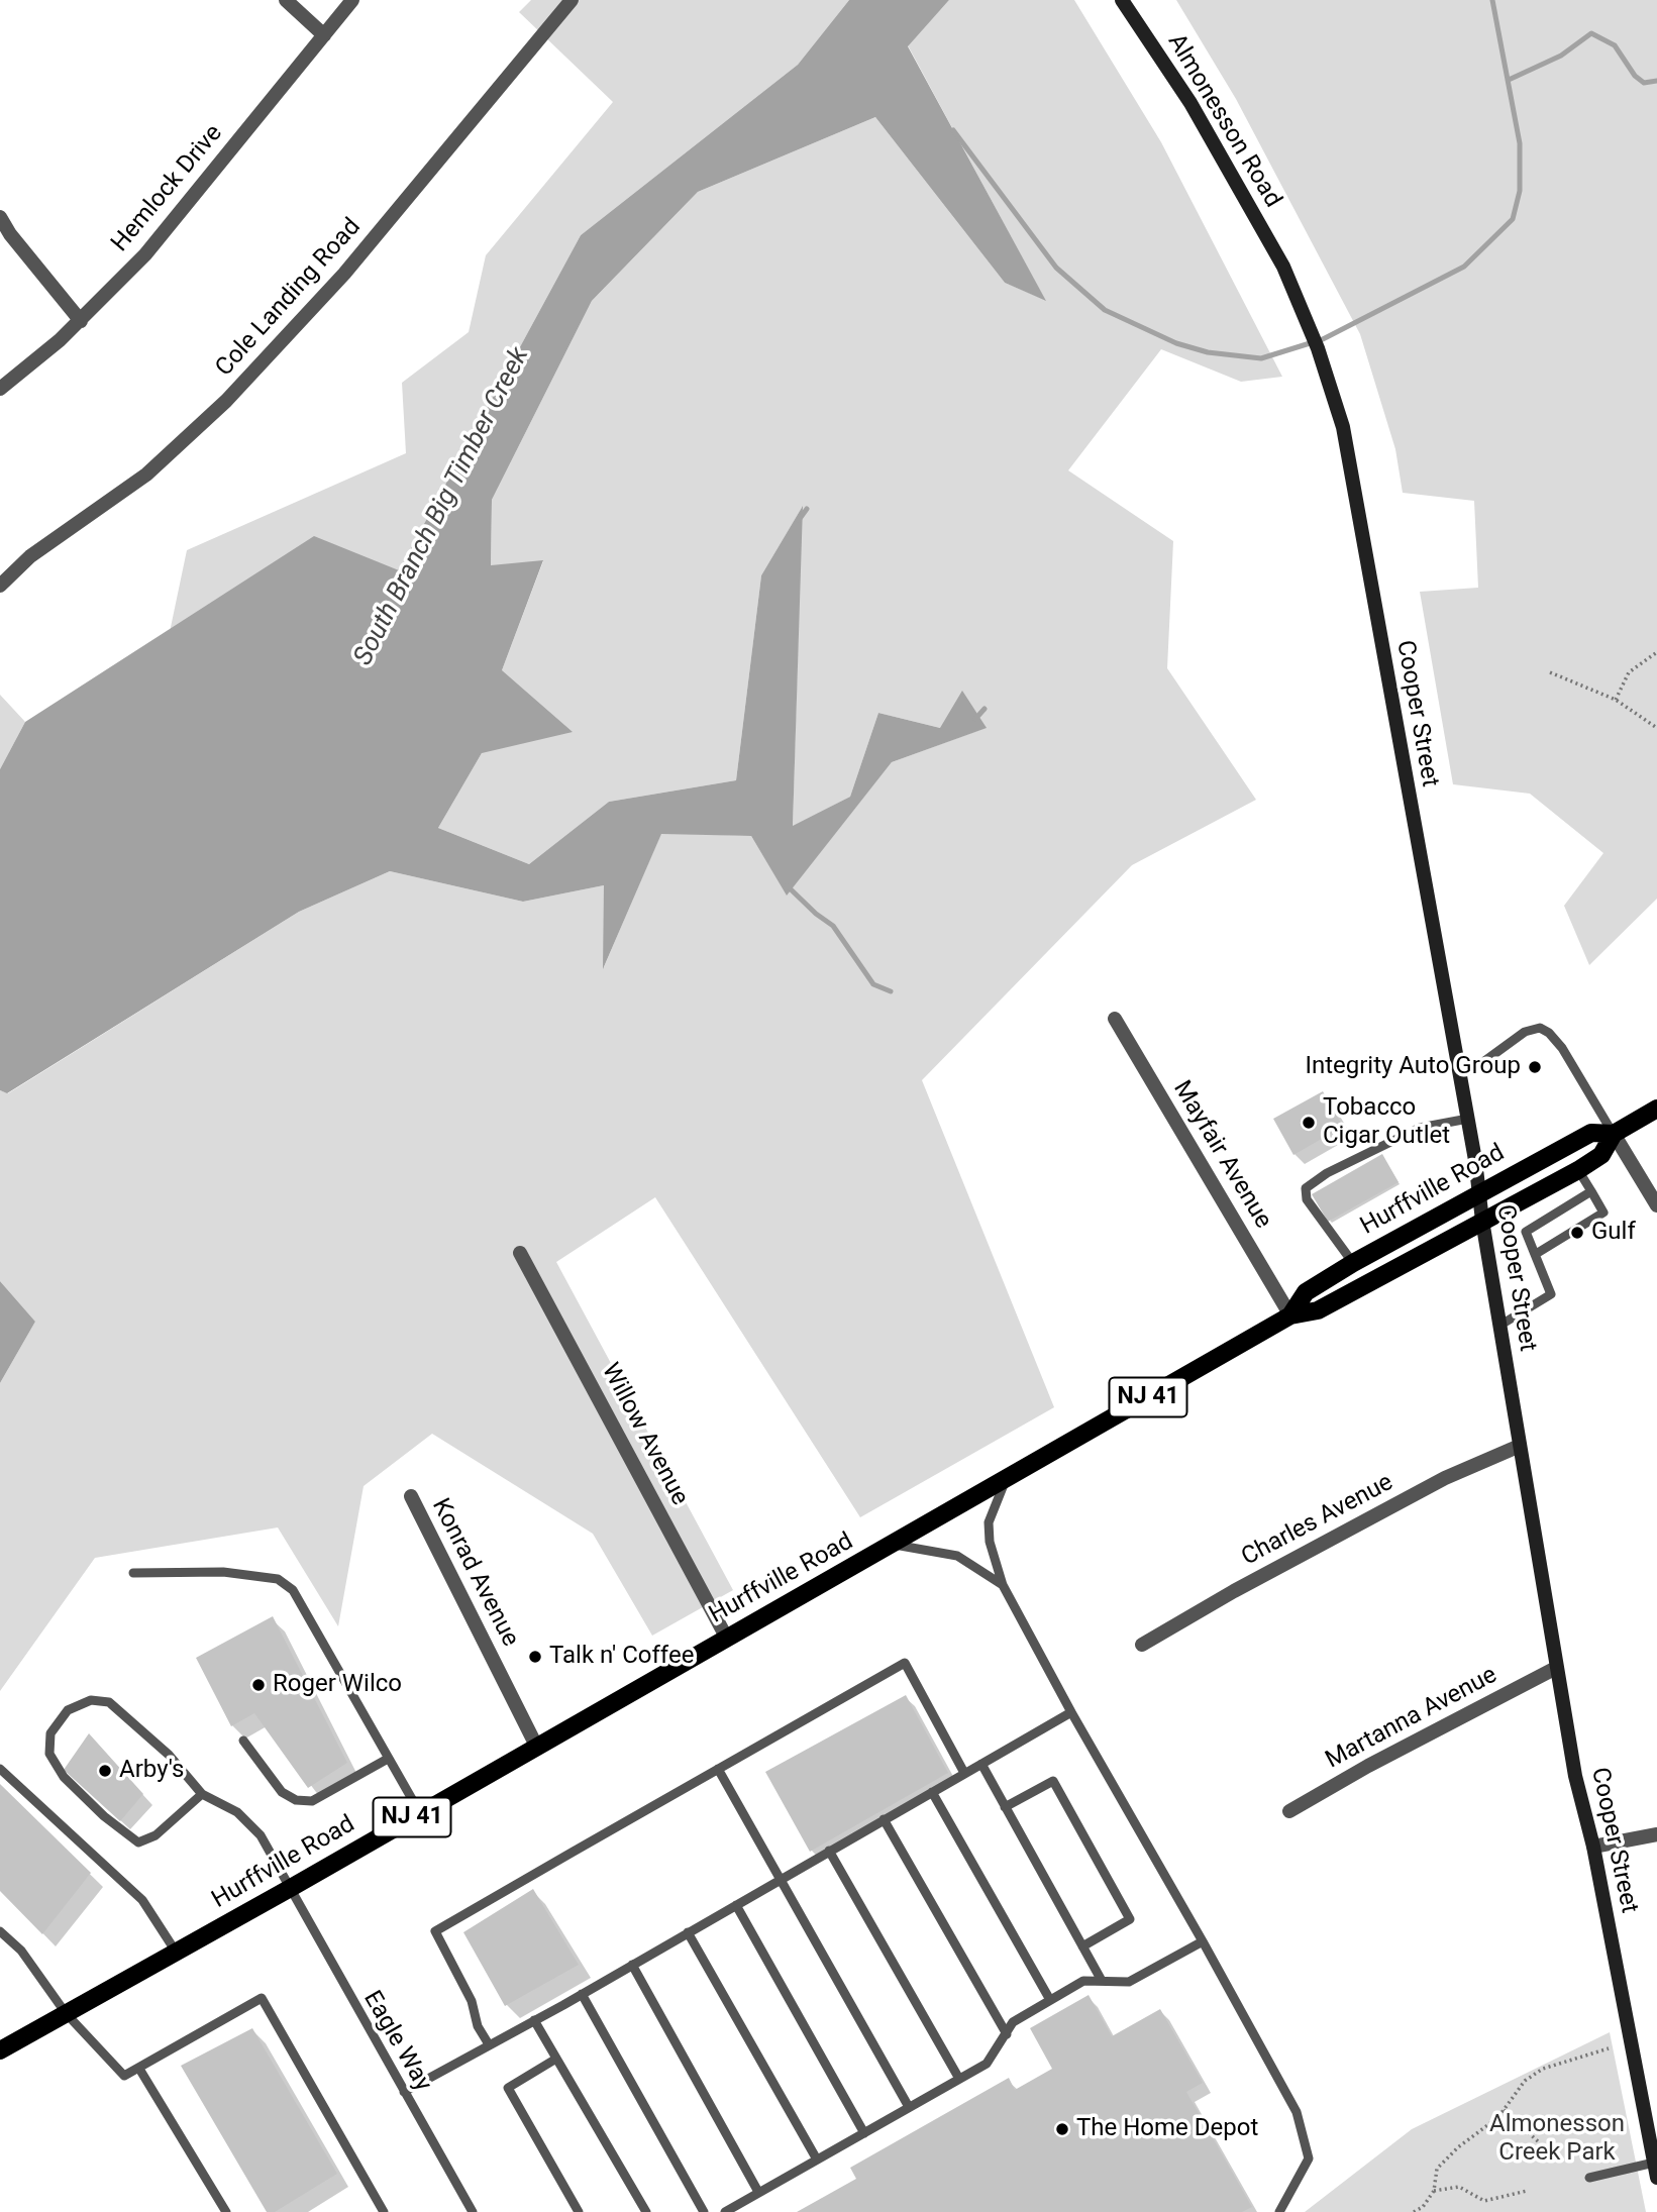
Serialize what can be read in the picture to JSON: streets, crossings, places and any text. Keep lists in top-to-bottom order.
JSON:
{
  "streets": {
    "main road": [
      "Almonesson Road",
      "Cooper Street",
      "Hurffville Road",
      "NJ 41"
    ],
    "street": [
      "Hemlock Drive",
      "Cole Landing Road",
      "Mayfair Avenue",
      "Willow Avenue",
      "Charles Avenue",
      "Konrad Avenue",
      "Martanna Avenue"
    ],
    "lane": ["Eagle Way"]
  },
  "crossings": [
    ["Almonesson Road", "Cooper Street"],
    ["Cooper Street", "Hurffville Road"],
    ["Cooper Street", "Charles Avenue"],
    ["Cooper Street", "Martanna Avenue"],
    ["Mayfair Avenue", "Hurffville Road"],
    ["Hurffville Road", "Willow Avenue"],
    ["Hurffville Road", "Konrad Avenue"],
    ["Hurffville Road", "Eagle Way"]
  ],
  "water": ["South Branch Big Timber Creek"],
  "parks": ["Almonesson Creek Park"],
  "places": [
    "Integrity Auto Group",
    "Tobacco Cigar Outlet",
    "Gulf",
    "Talk n' Coffee",
    "Roger Wilco",
    "Arby's",
    "The Home Depot"
  ]
}
